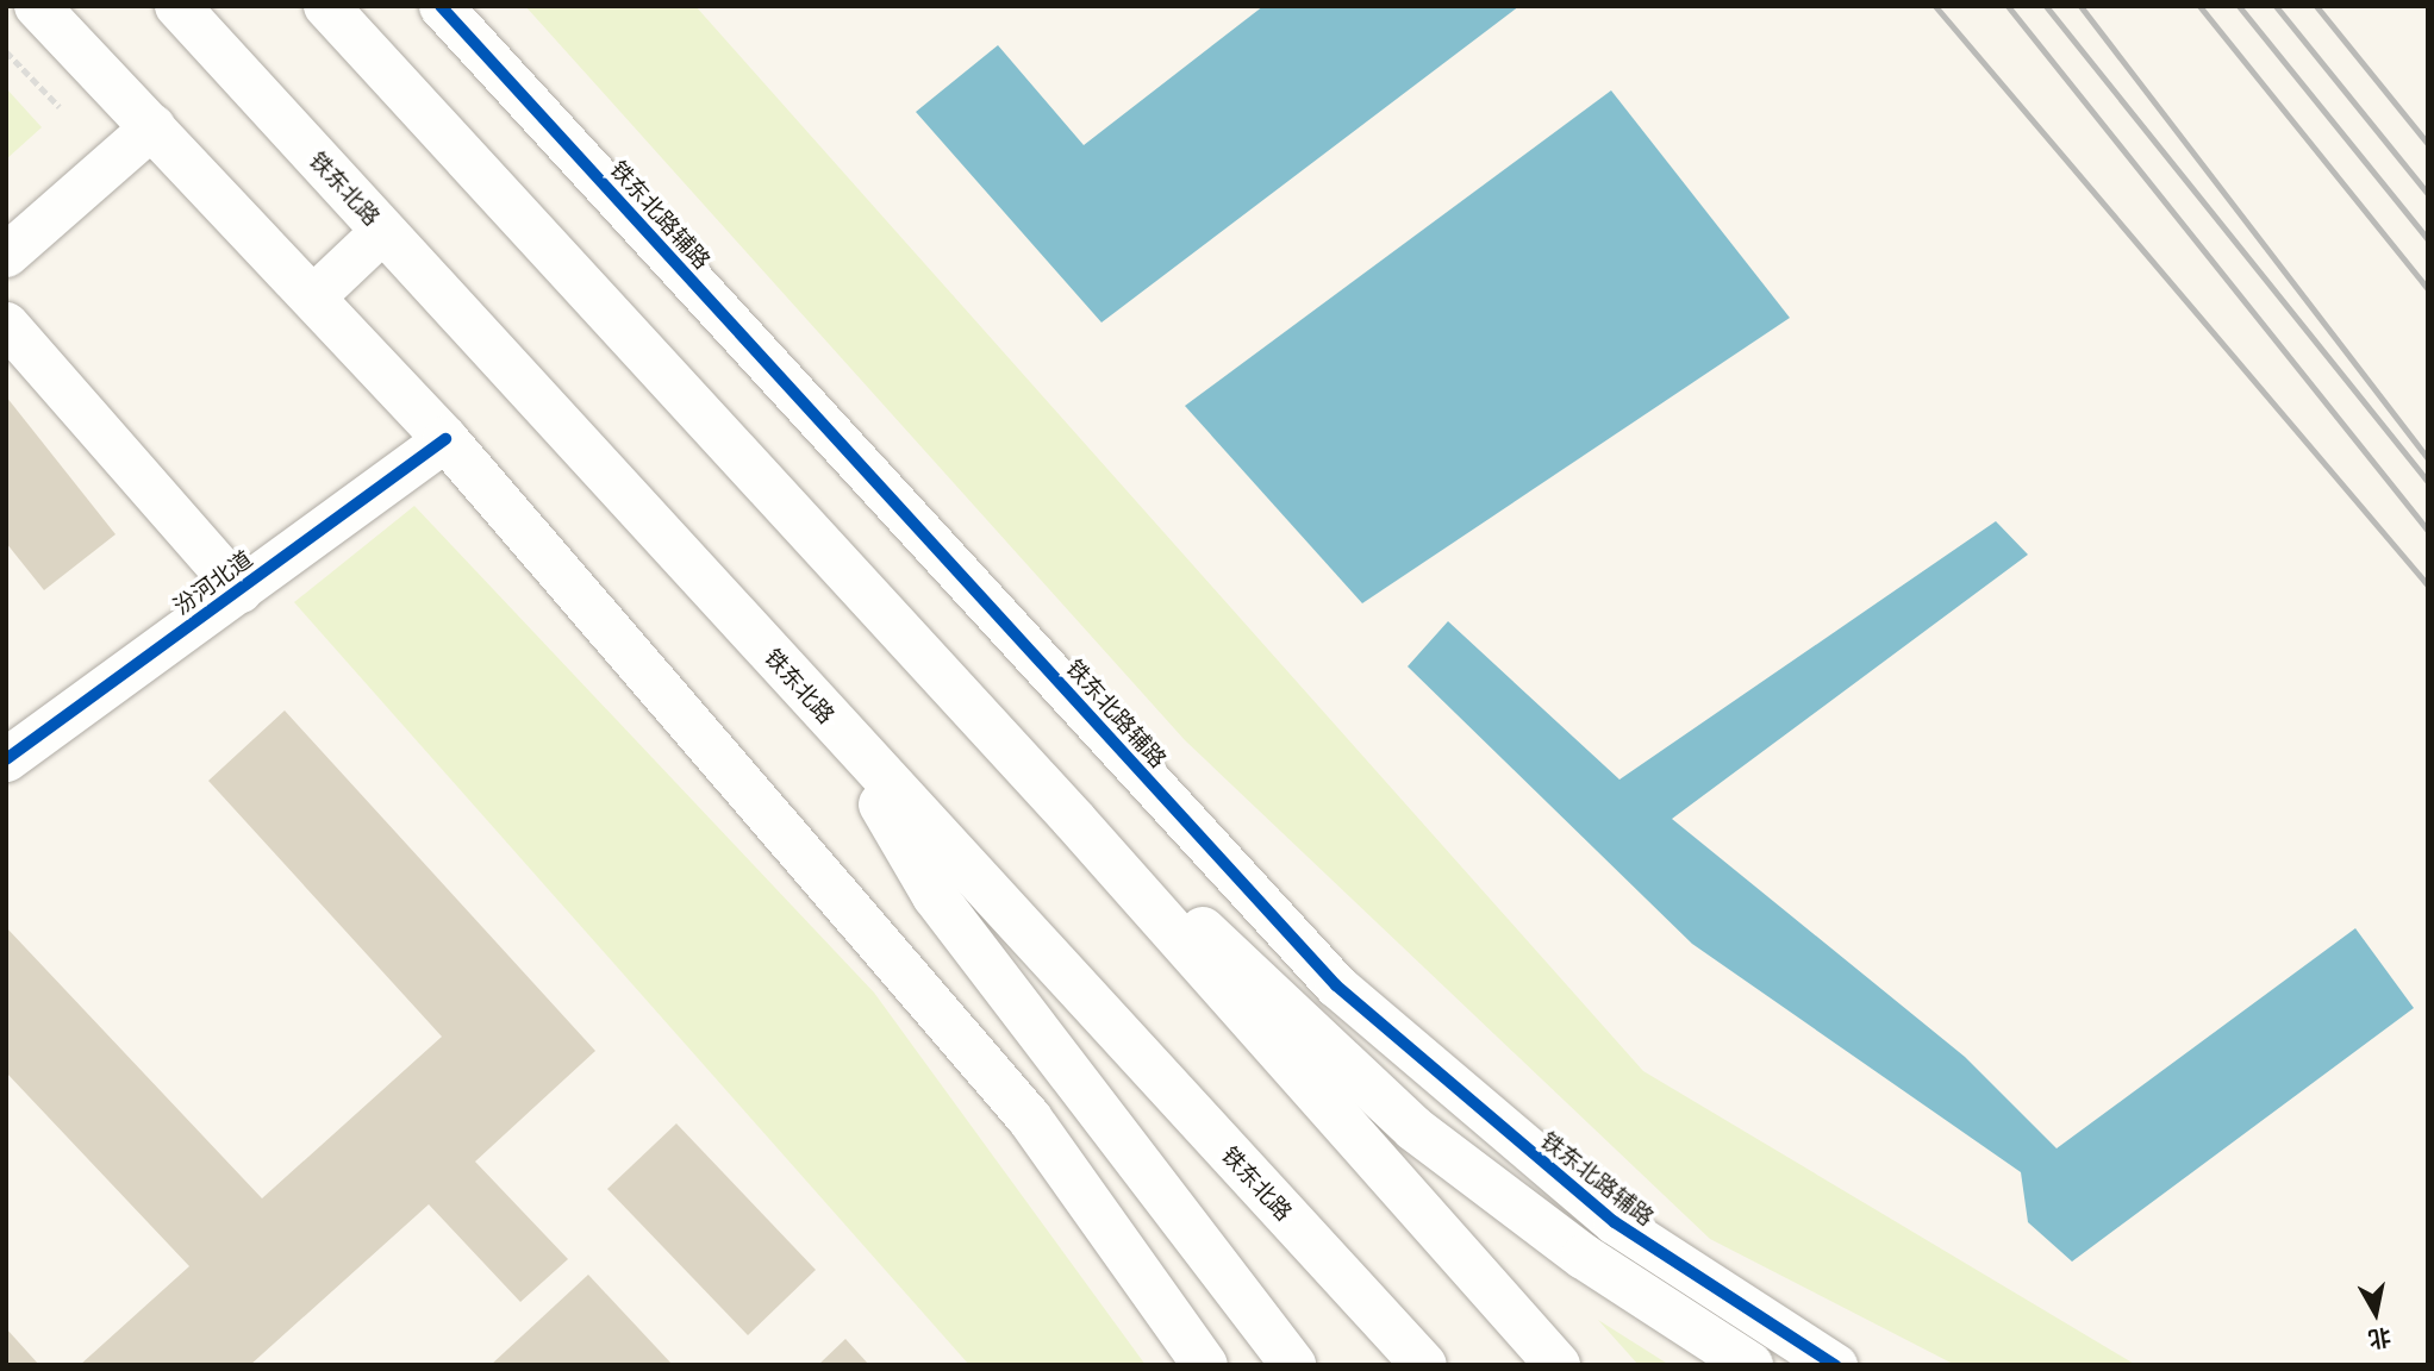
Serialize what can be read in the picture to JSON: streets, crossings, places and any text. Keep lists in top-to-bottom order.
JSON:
{
  "streets": {
    "main road": ["铁东北路"],
    "street": ["铁东北路辅路", "汾河北道"]
  },
  "north": "bottom"
}
